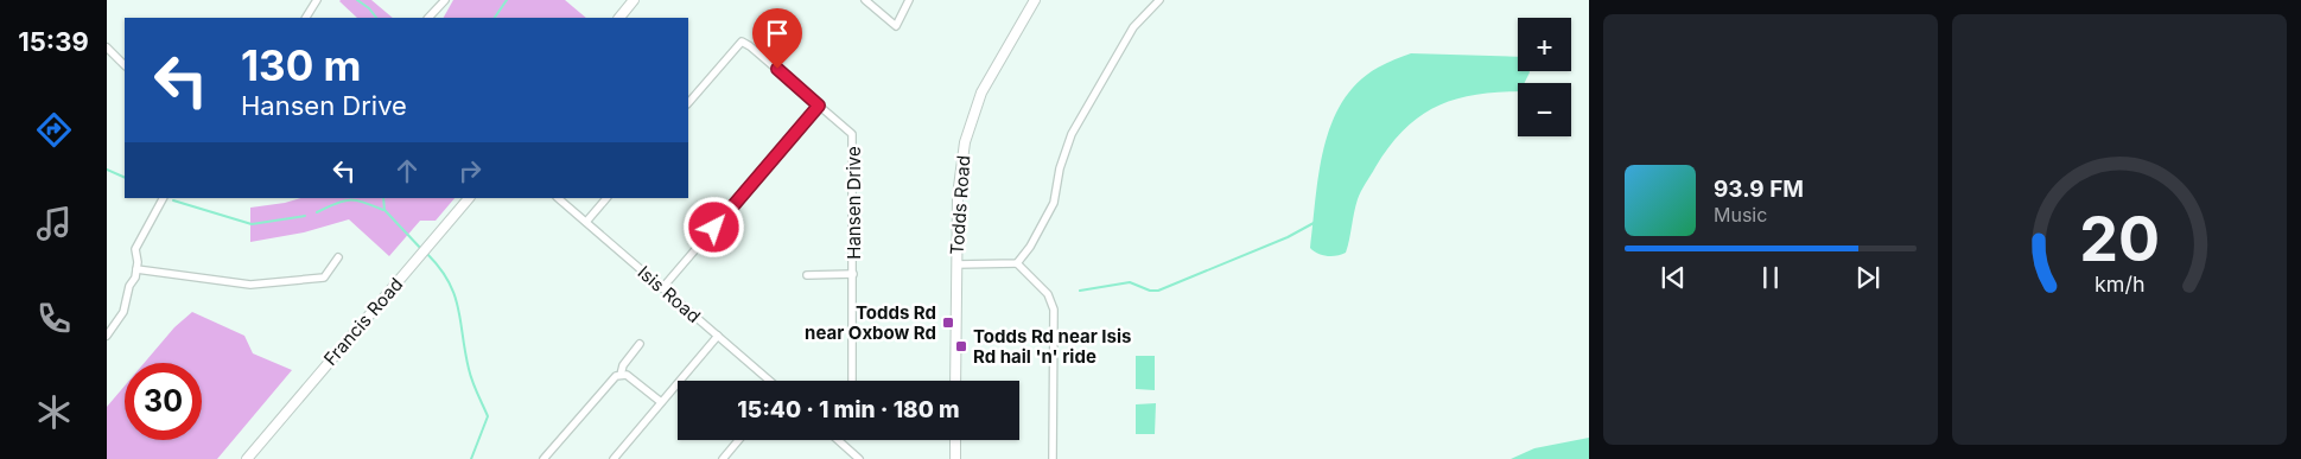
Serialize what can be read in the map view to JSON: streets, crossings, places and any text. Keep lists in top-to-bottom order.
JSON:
{
  "streets": {
    "street": [
      "Hansen Drive",
      "Todds Road",
      "Isis Road",
      "Francis Road"
    ]
  },
  "places": {
    "transit": ["Todds Rd near Oxbow Rd", "Todds Rd near Isis Rd hail 'n' ride"]
  },
  "page": {
    "tabs": "15:39",
    "map_buttons": ["+", "−"],
    "turn": ["130 m", "Hansen Drive"],
    "song": ["93.9 FM", "Music"],
    "limit": "30",
    "trip": "15:40 · 1 min · 180 m",
    "gauge": ["20", "km/h"]
  }
}
